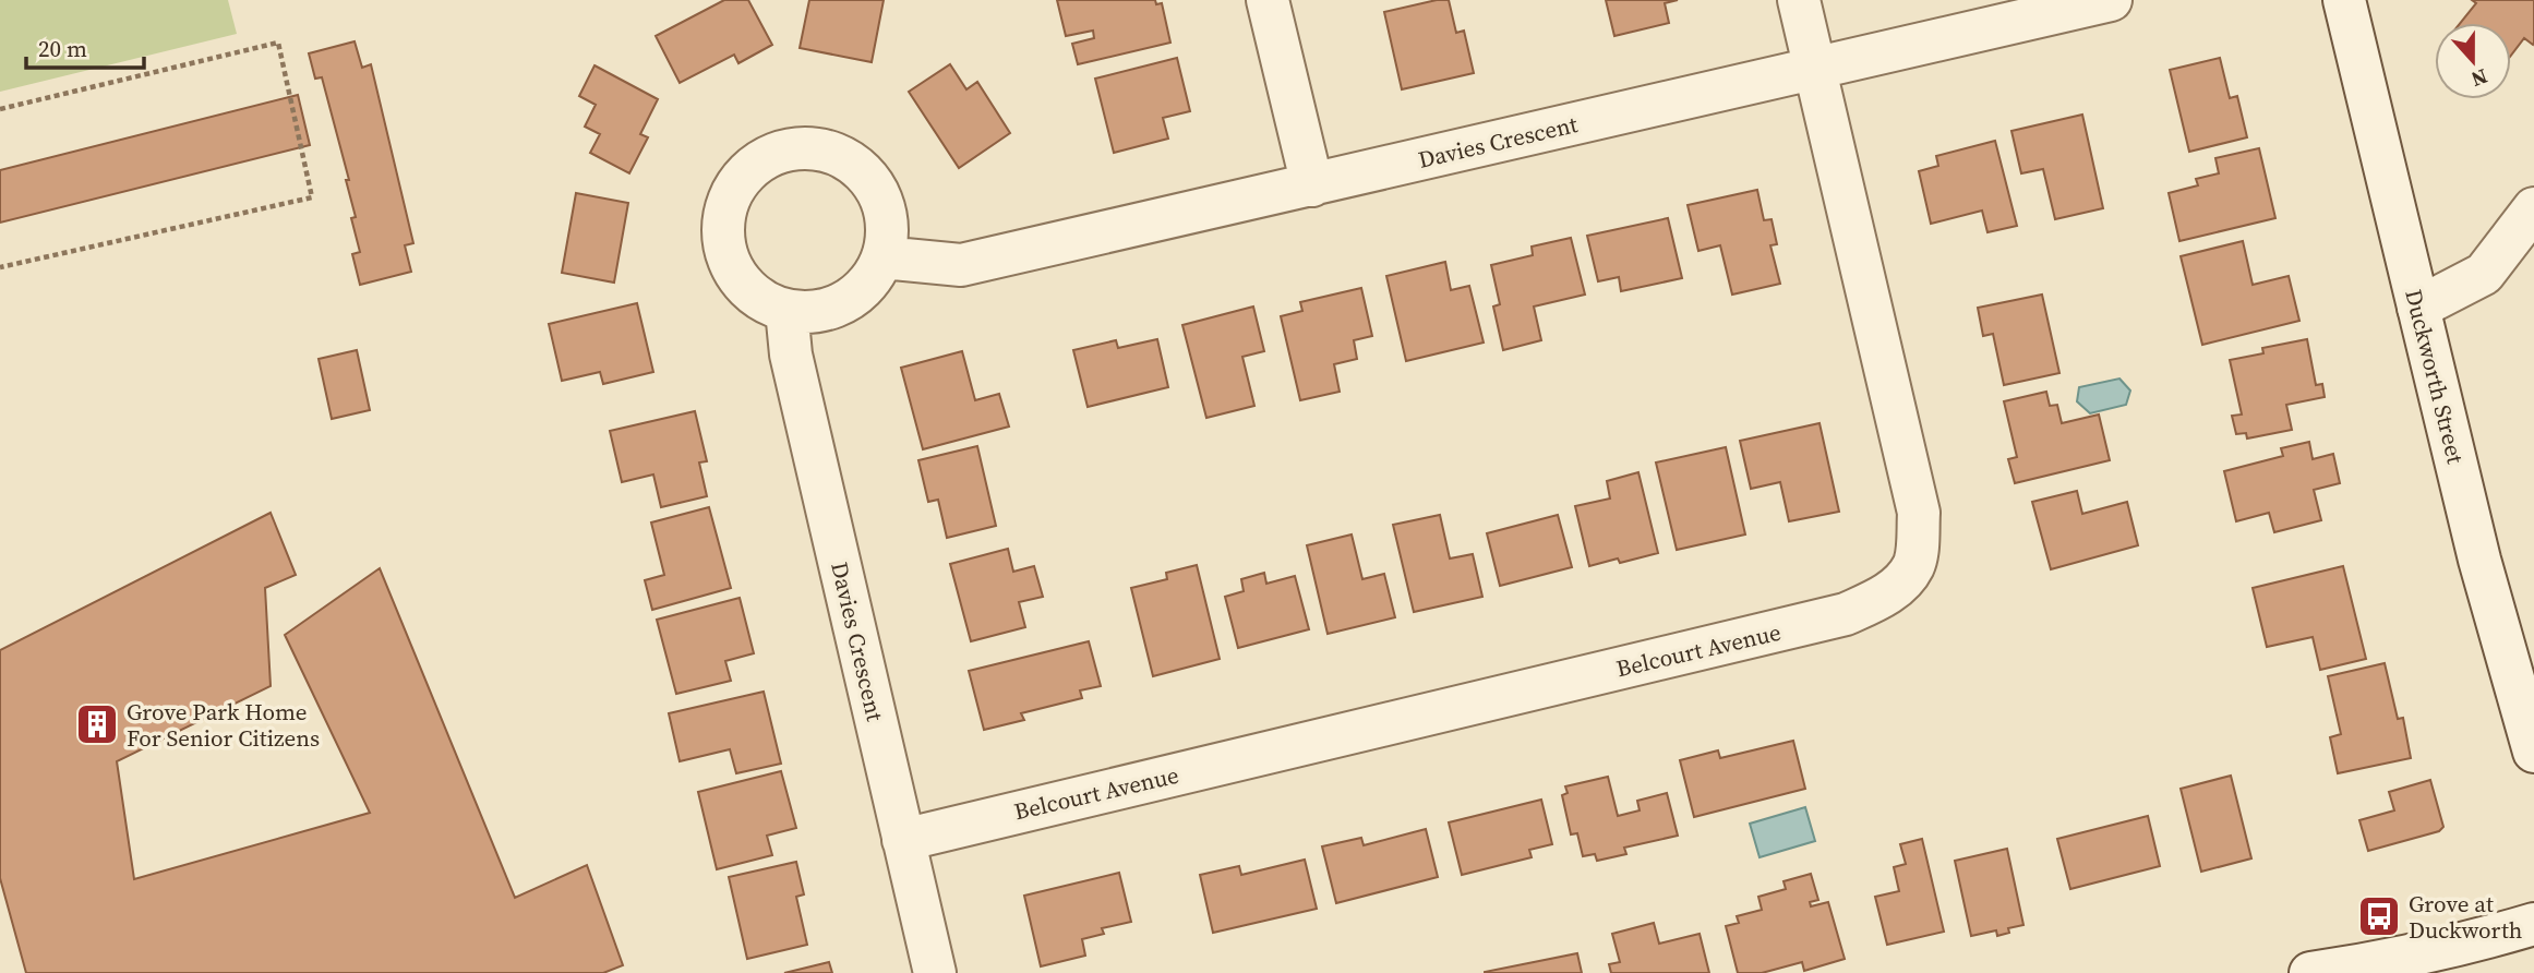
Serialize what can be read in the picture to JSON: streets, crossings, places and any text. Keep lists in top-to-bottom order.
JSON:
{
  "streets": {
    "street": ["Davies Crescent", "Duckworth Street", "Belcourt Avenue"]
  },
  "crossings": [
    ["Davies Crescent", "Belcourt Avenue"]
  ],
  "places": {
    "building": ["Grove Park Home For Senior Citizens"],
    "bus stop": ["Grove at Duckworth"]
  },
  "scale_bar": "20 m",
  "north": "bottom"
}
